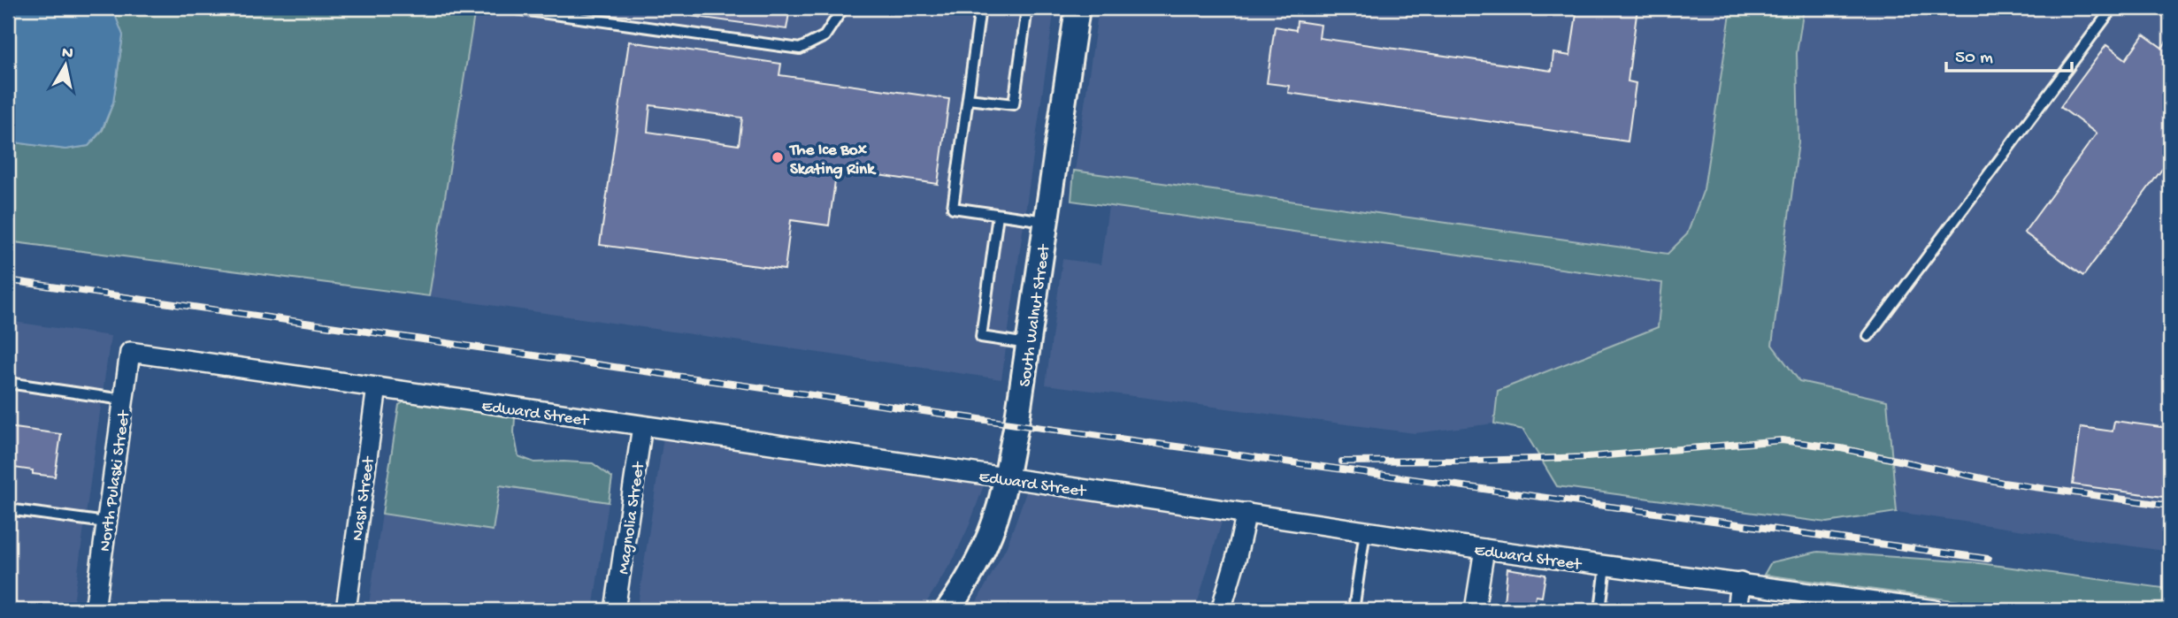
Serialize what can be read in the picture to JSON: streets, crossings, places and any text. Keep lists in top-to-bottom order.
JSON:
{
  "streets": {
    "street": [
      "South Walnut Street",
      "Edward Street",
      "North Pulaski Street",
      "Nash Street",
      "Magnolia Street"
    ]
  },
  "crossings": [
    ["South Walnut Street", "Edward Street"],
    ["Edward Street", "North Pulaski Street"],
    ["Edward Street", "Nash Street"],
    ["Edward Street", "Magnolia Street"]
  ],
  "places": ["The Ice Box Skating Rink"],
  "scale_bar": "50 m",
  "north": "top"
}
